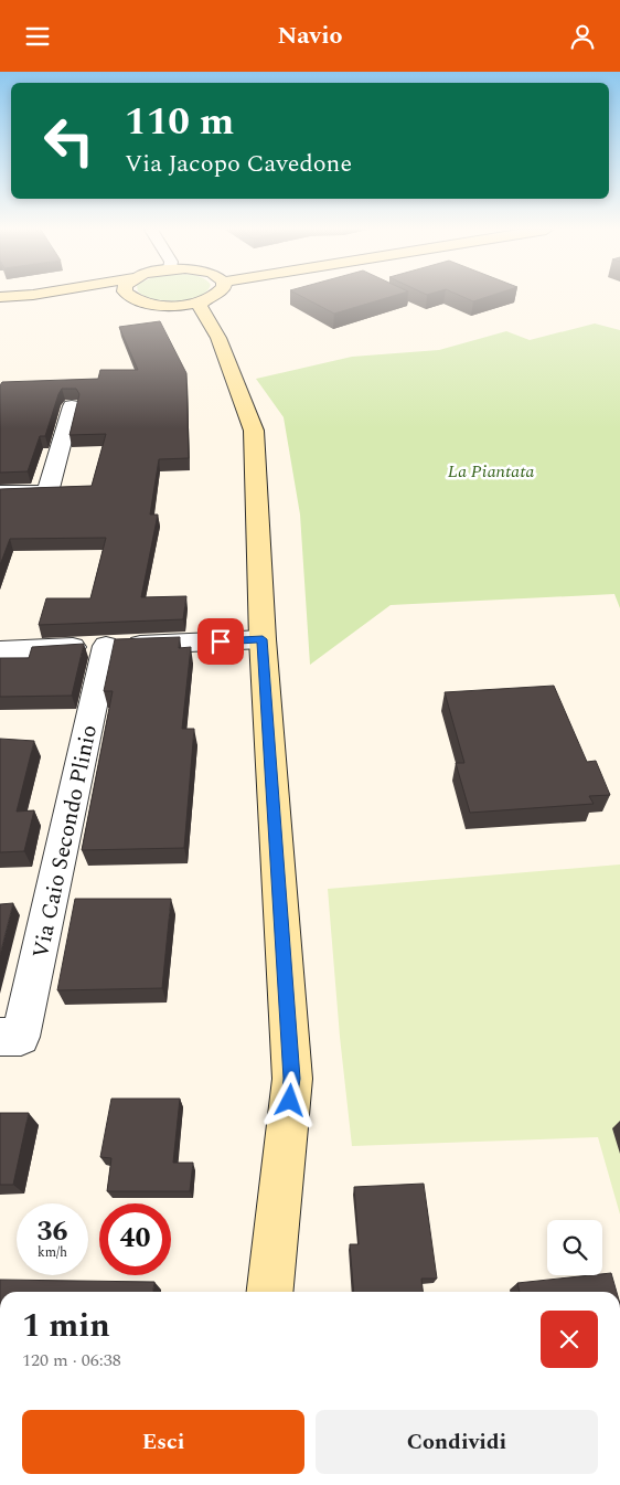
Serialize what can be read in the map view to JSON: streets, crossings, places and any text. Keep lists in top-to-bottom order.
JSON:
{
  "streets": {
    "street": ["Via Caio Secondo Plinio"]
  },
  "parks": ["La Piantata"],
  "page": {
    "header": "Navio",
    "turn": ["110 m", "Via Jacopo Cavedone"],
    "speed": "36 km/h",
    "limit": "40",
    "heading": ["1 min", "120 m · 06:38"],
    "buttons": ["Esci", "Condividi"]
  }
}
